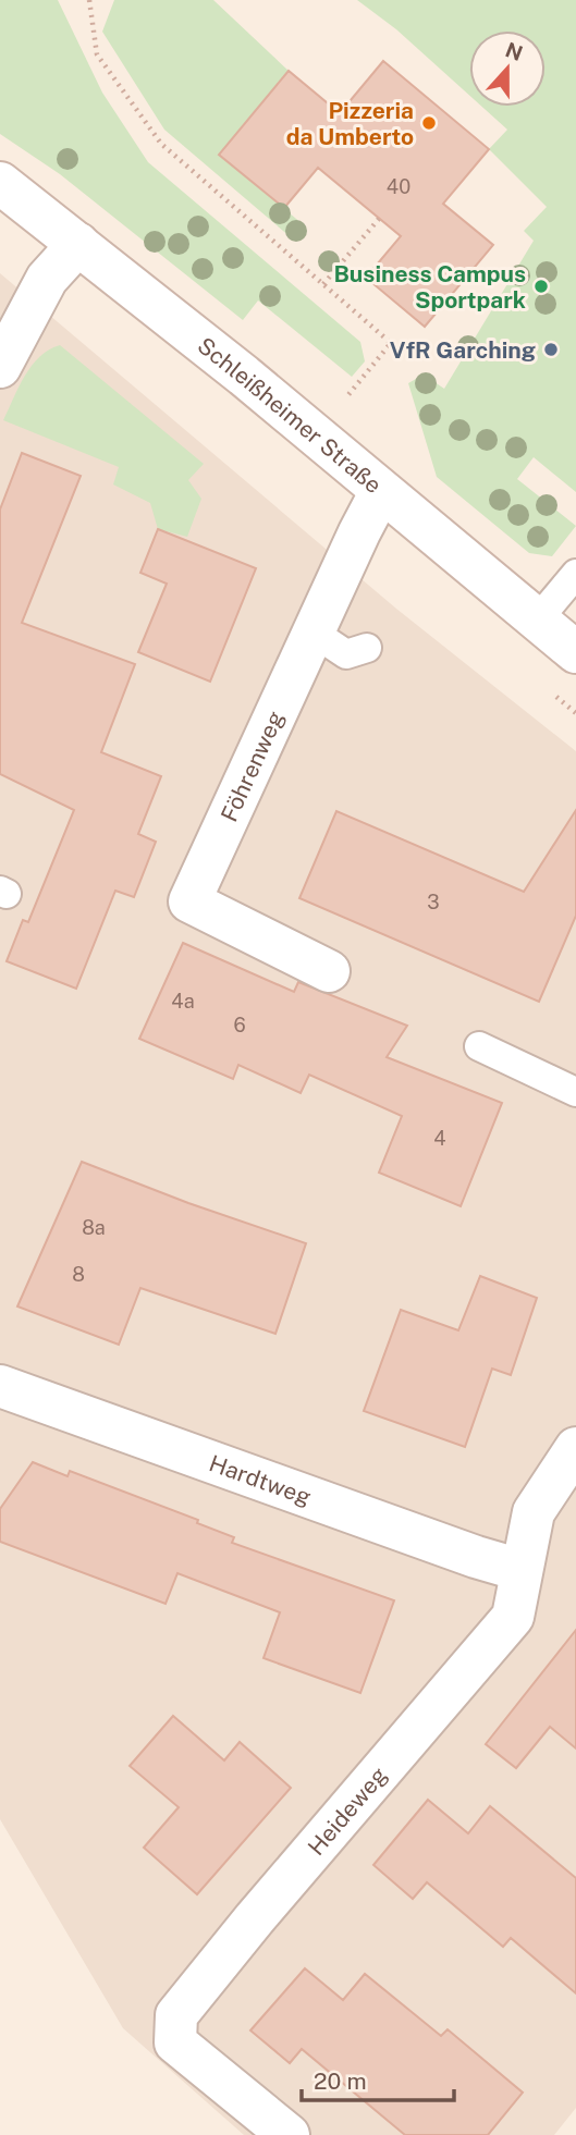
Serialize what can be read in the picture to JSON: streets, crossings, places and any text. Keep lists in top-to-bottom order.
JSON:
{
  "streets": {
    "street": [
      "Schleißheimer Straße",
      "Föhrenweg",
      "Hardtweg",
      "Heideweg"
    ]
  },
  "crossings": [
    ["Schleißheimer Straße", "Föhrenweg"],
    ["Hardtweg", "Heideweg"]
  ],
  "places": ["Pizzeria da Umberto", "Business Campus Sportpark", "VfR Garching"],
  "house_numbers": [
    "40",
    "3",
    "4a",
    "6",
    "4",
    "8a",
    "8"
  ],
  "scale_bar": "20 m",
  "north": "top"
}
